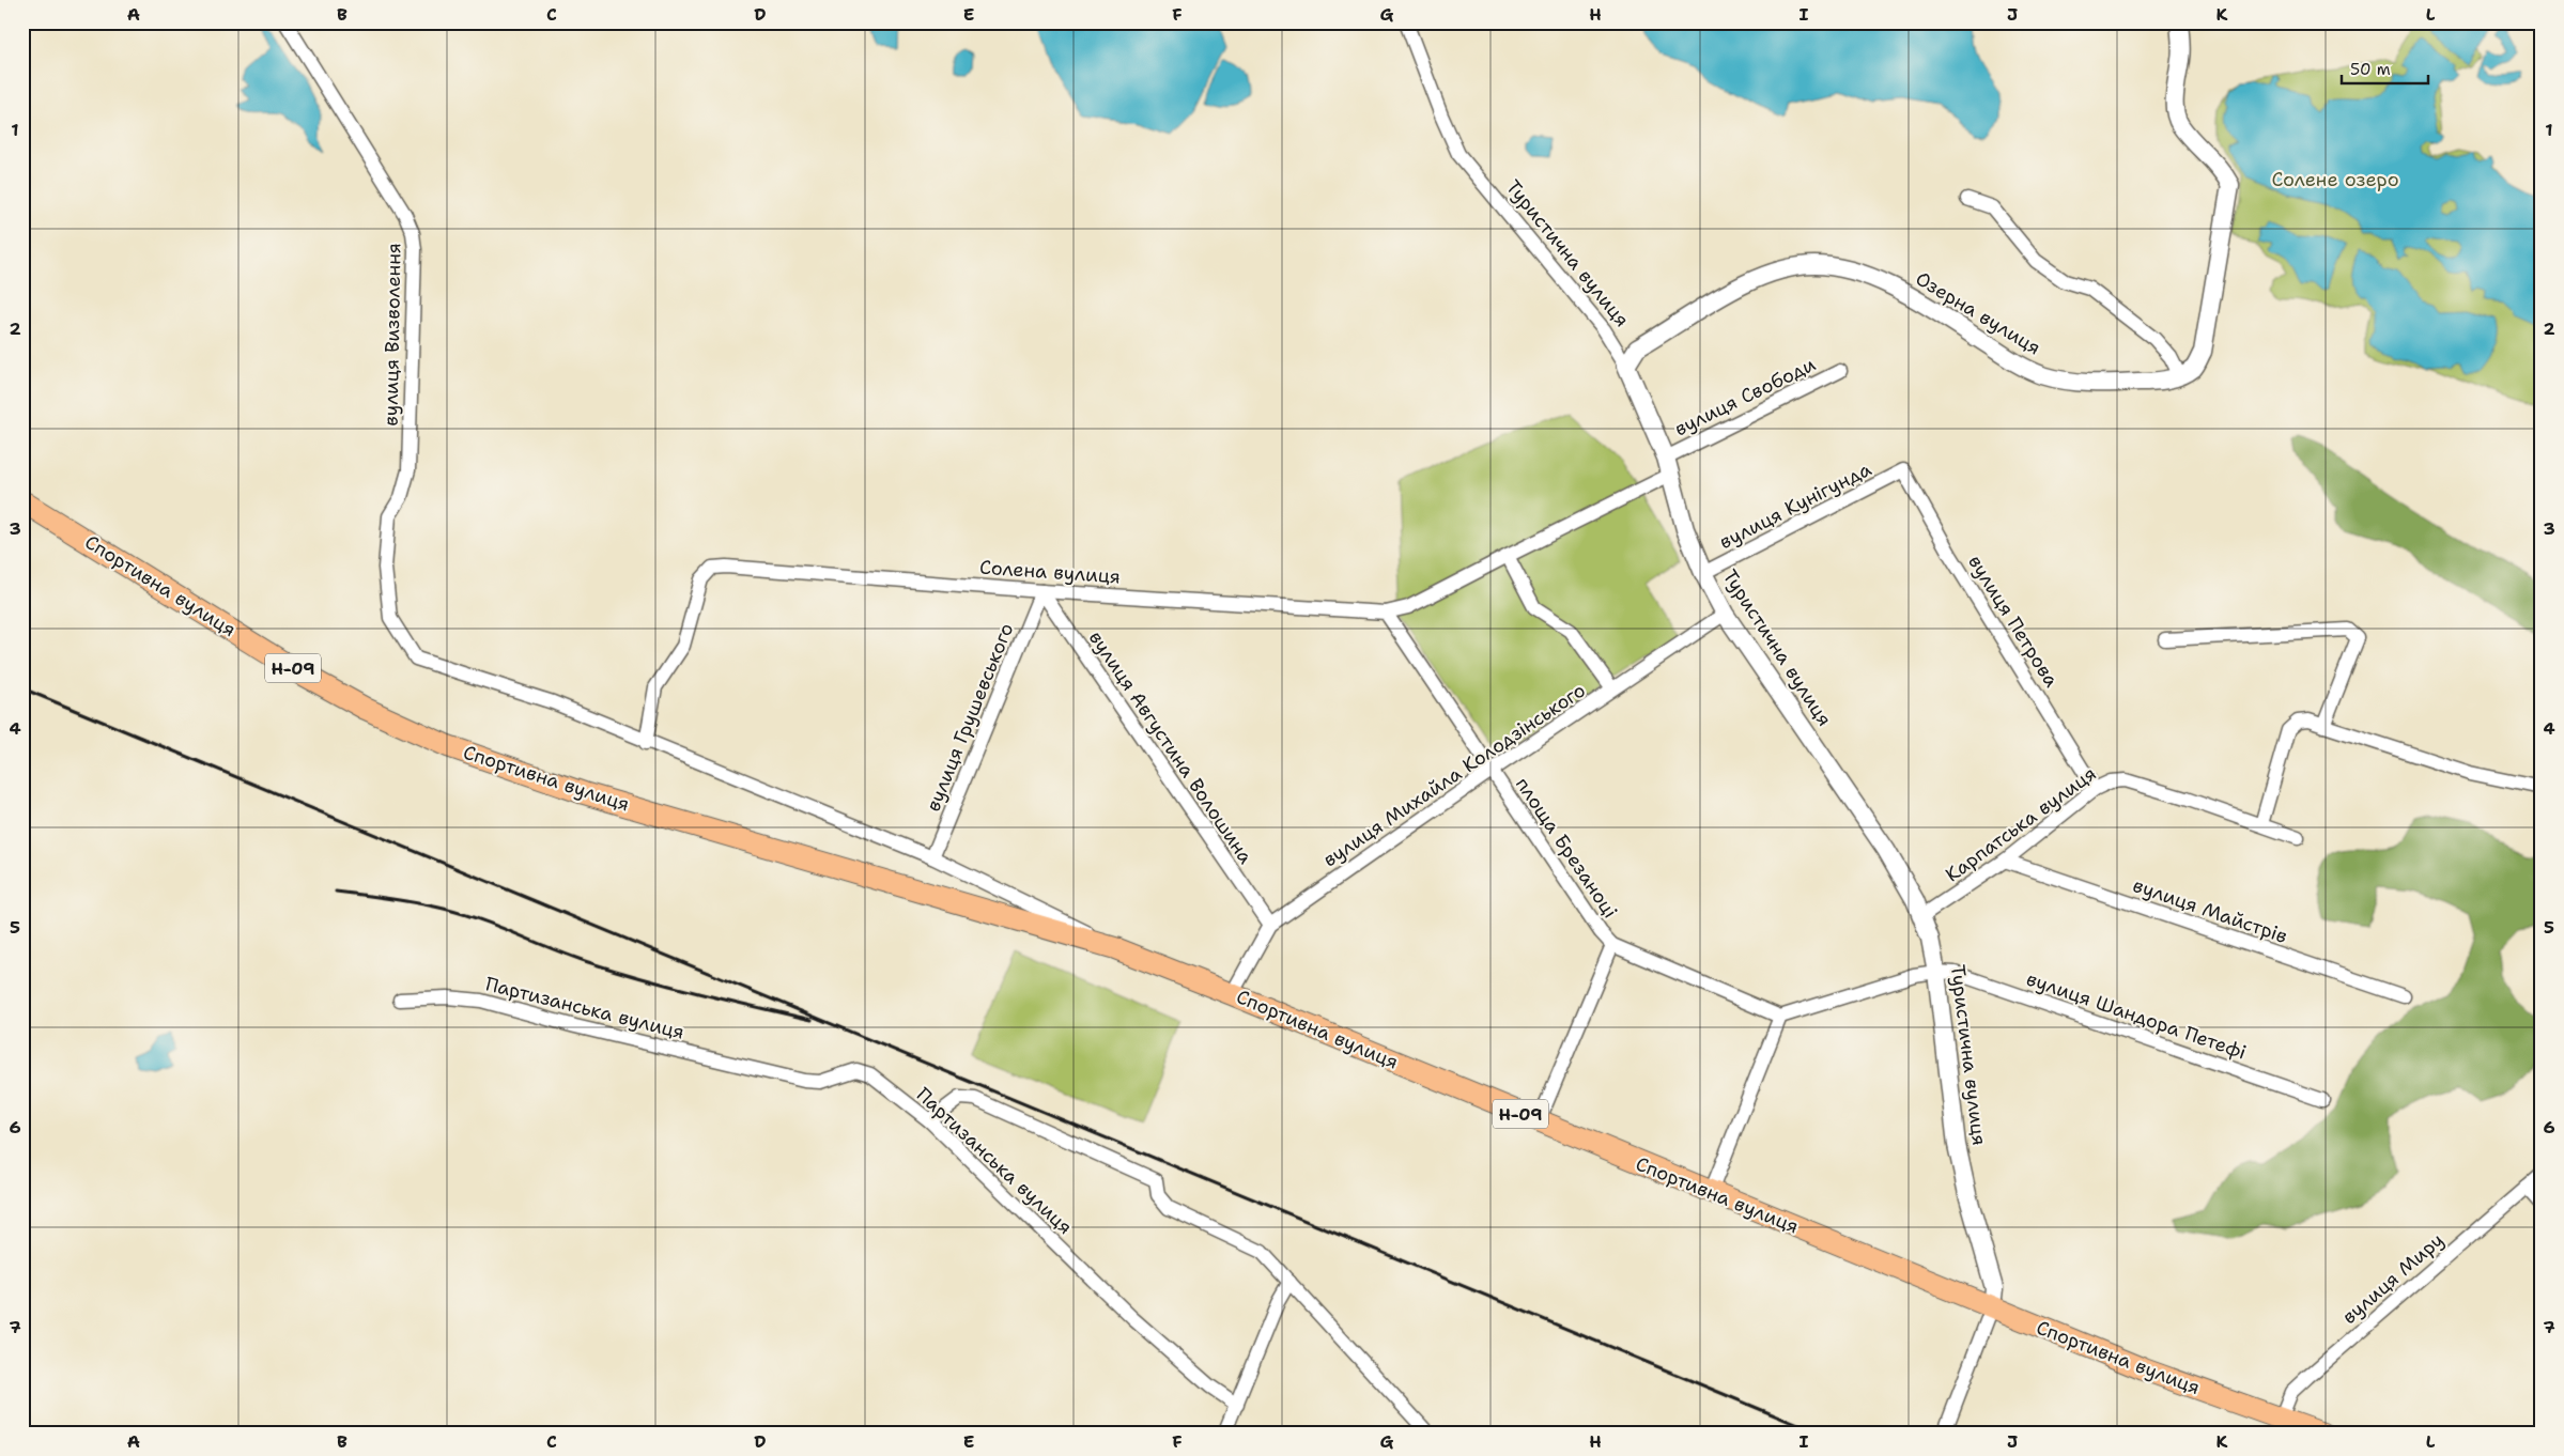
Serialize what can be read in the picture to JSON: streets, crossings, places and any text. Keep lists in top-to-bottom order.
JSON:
{
  "streets": {
    "main road": ["Спортивна вулиця", "Н-09"],
    "street": [
      "Туристична вулиця",
      "Озерна вулиця",
      "вулиця Визволення",
      "вулиця Свободи",
      "вулиця Кунігунда",
      "Солена вулиця",
      "вулиця Петрова",
      "вулиця Грушевського",
      "вулиця Августина Волошина",
      "вулиця Михайла Колодзінського",
      "Карпатська вулиця",
      "площа Брезаноці",
      "вулиця Майстрів",
      "Партизанська вулиця",
      "вулиця Шандора Петефі",
      "вулиця Миру"
    ]
  },
  "crossings": [
    ["Туристична вулиця", "Озерна вулиця"],
    ["Туристична вулиця", "вулиця Свободи"],
    ["Туристична вулиця", "вулиця Кунігунда"],
    ["Туристична вулиця", "Солена вулиця"],
    ["Туристична вулиця", "Спортивна вулиця"],
    ["Туристична вулиця", "вулиця Михайла Колодзінського"],
    ["Туристична вулиця", "Карпатська вулиця"],
    ["Туристична вулиця", "вулиця Шандора Петефі"],
    ["вулиця Визволення", "Спортивна вулиця"],
    ["вулиця Кунігунда", "вулиця Петрова"],
    ["Солена вулиця", "Спортивна вулиця"],
    ["Солена вулиця", "вулиця Грушевського"],
    ["Солена вулиця", "вулиця Августина Волошина"],
    ["Спортивна вулиця", "вулиця Грушевського"],
    ["Спортивна вулиця", "вулиця Михайла Колодзінського"],
    ["Спортивна вулиця", "площа Брезаноці"],
    ["Спортивна вулиця", "вулиця Миру"],
    ["вулиця Петрова", "Карпатська вулиця"],
    ["вулиця Грушевського", "вулиця Августина Волошина"],
    ["вулиця Августина Волошина", "вулиця Михайла Колодзінського"],
    ["вулиця Михайла Колодзінського", "площа Брезаноці"],
    ["Карпатська вулиця", "вулиця Майстрів"]
  ],
  "parks": ["Солене озеро"],
  "scale_bar": "50 m",
  "grid": {
    "columns": [
      "A",
      "B",
      "C",
      "D",
      "E",
      "F",
      "G",
      "H",
      "I",
      "J",
      "K",
      "L"
    ],
    "rows": [
      "1",
      "2",
      "3",
      "4",
      "5",
      "6",
      "7"
    ]
  }
}
